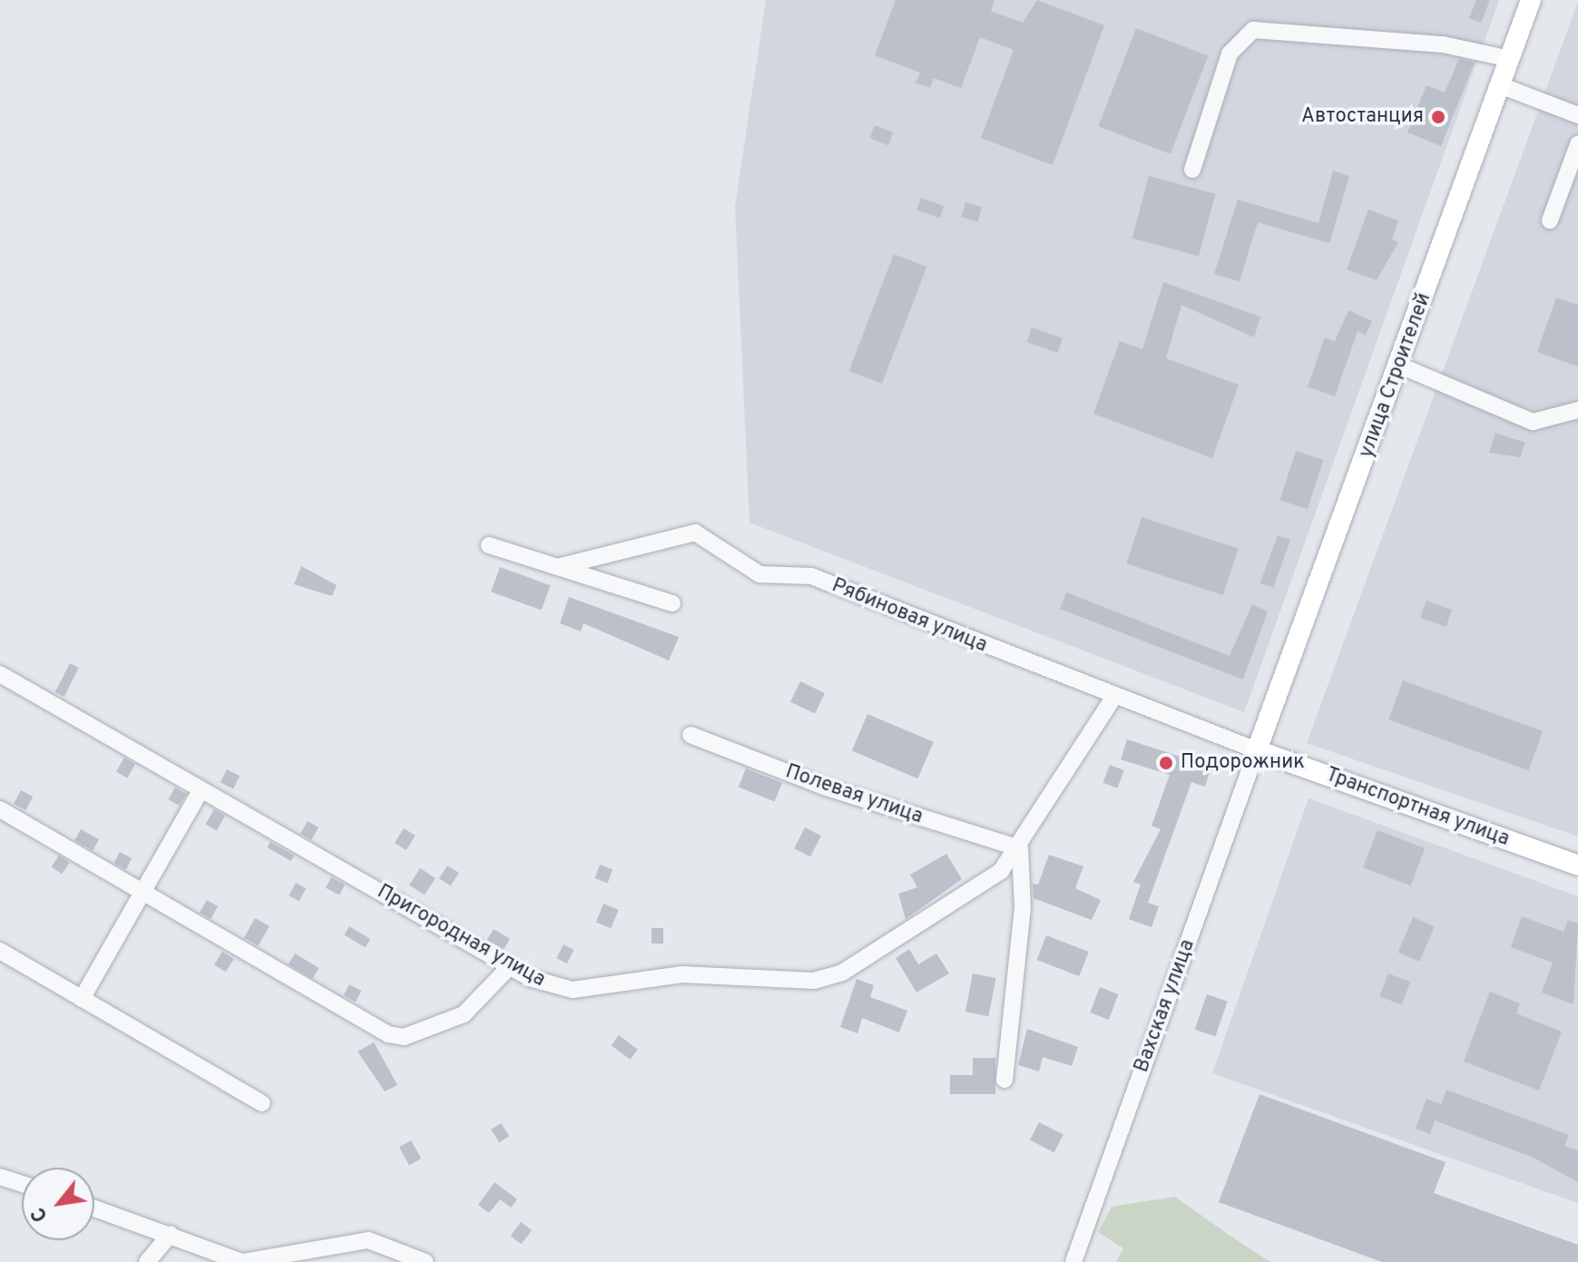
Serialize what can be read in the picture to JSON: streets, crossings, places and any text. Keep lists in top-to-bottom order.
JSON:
{
  "streets": {
    "main road": ["улица Строителей", "Транспортная улица"],
    "street": [
      "Рябиновая улица",
      "Полевая улица",
      "Пригородная улица",
      "Вахская улица"
    ]
  },
  "crossings": [
    ["улица Строителей", "Рябиновая улица"],
    ["улица Строителей", "Транспортная улица"],
    ["улица Строителей", "Вахская улица"],
    ["Рябиновая улица", "Транспортная улица"],
    ["Рябиновая улица", "Пригородная улица"],
    ["Рябиновая улица", "Вахская улица"],
    ["Полевая улица", "Пригородная улица"],
    ["Транспортная улица", "Вахская улица"]
  ],
  "places": ["Автостанция", "Подорожник"],
  "north": "bottom left"
}
